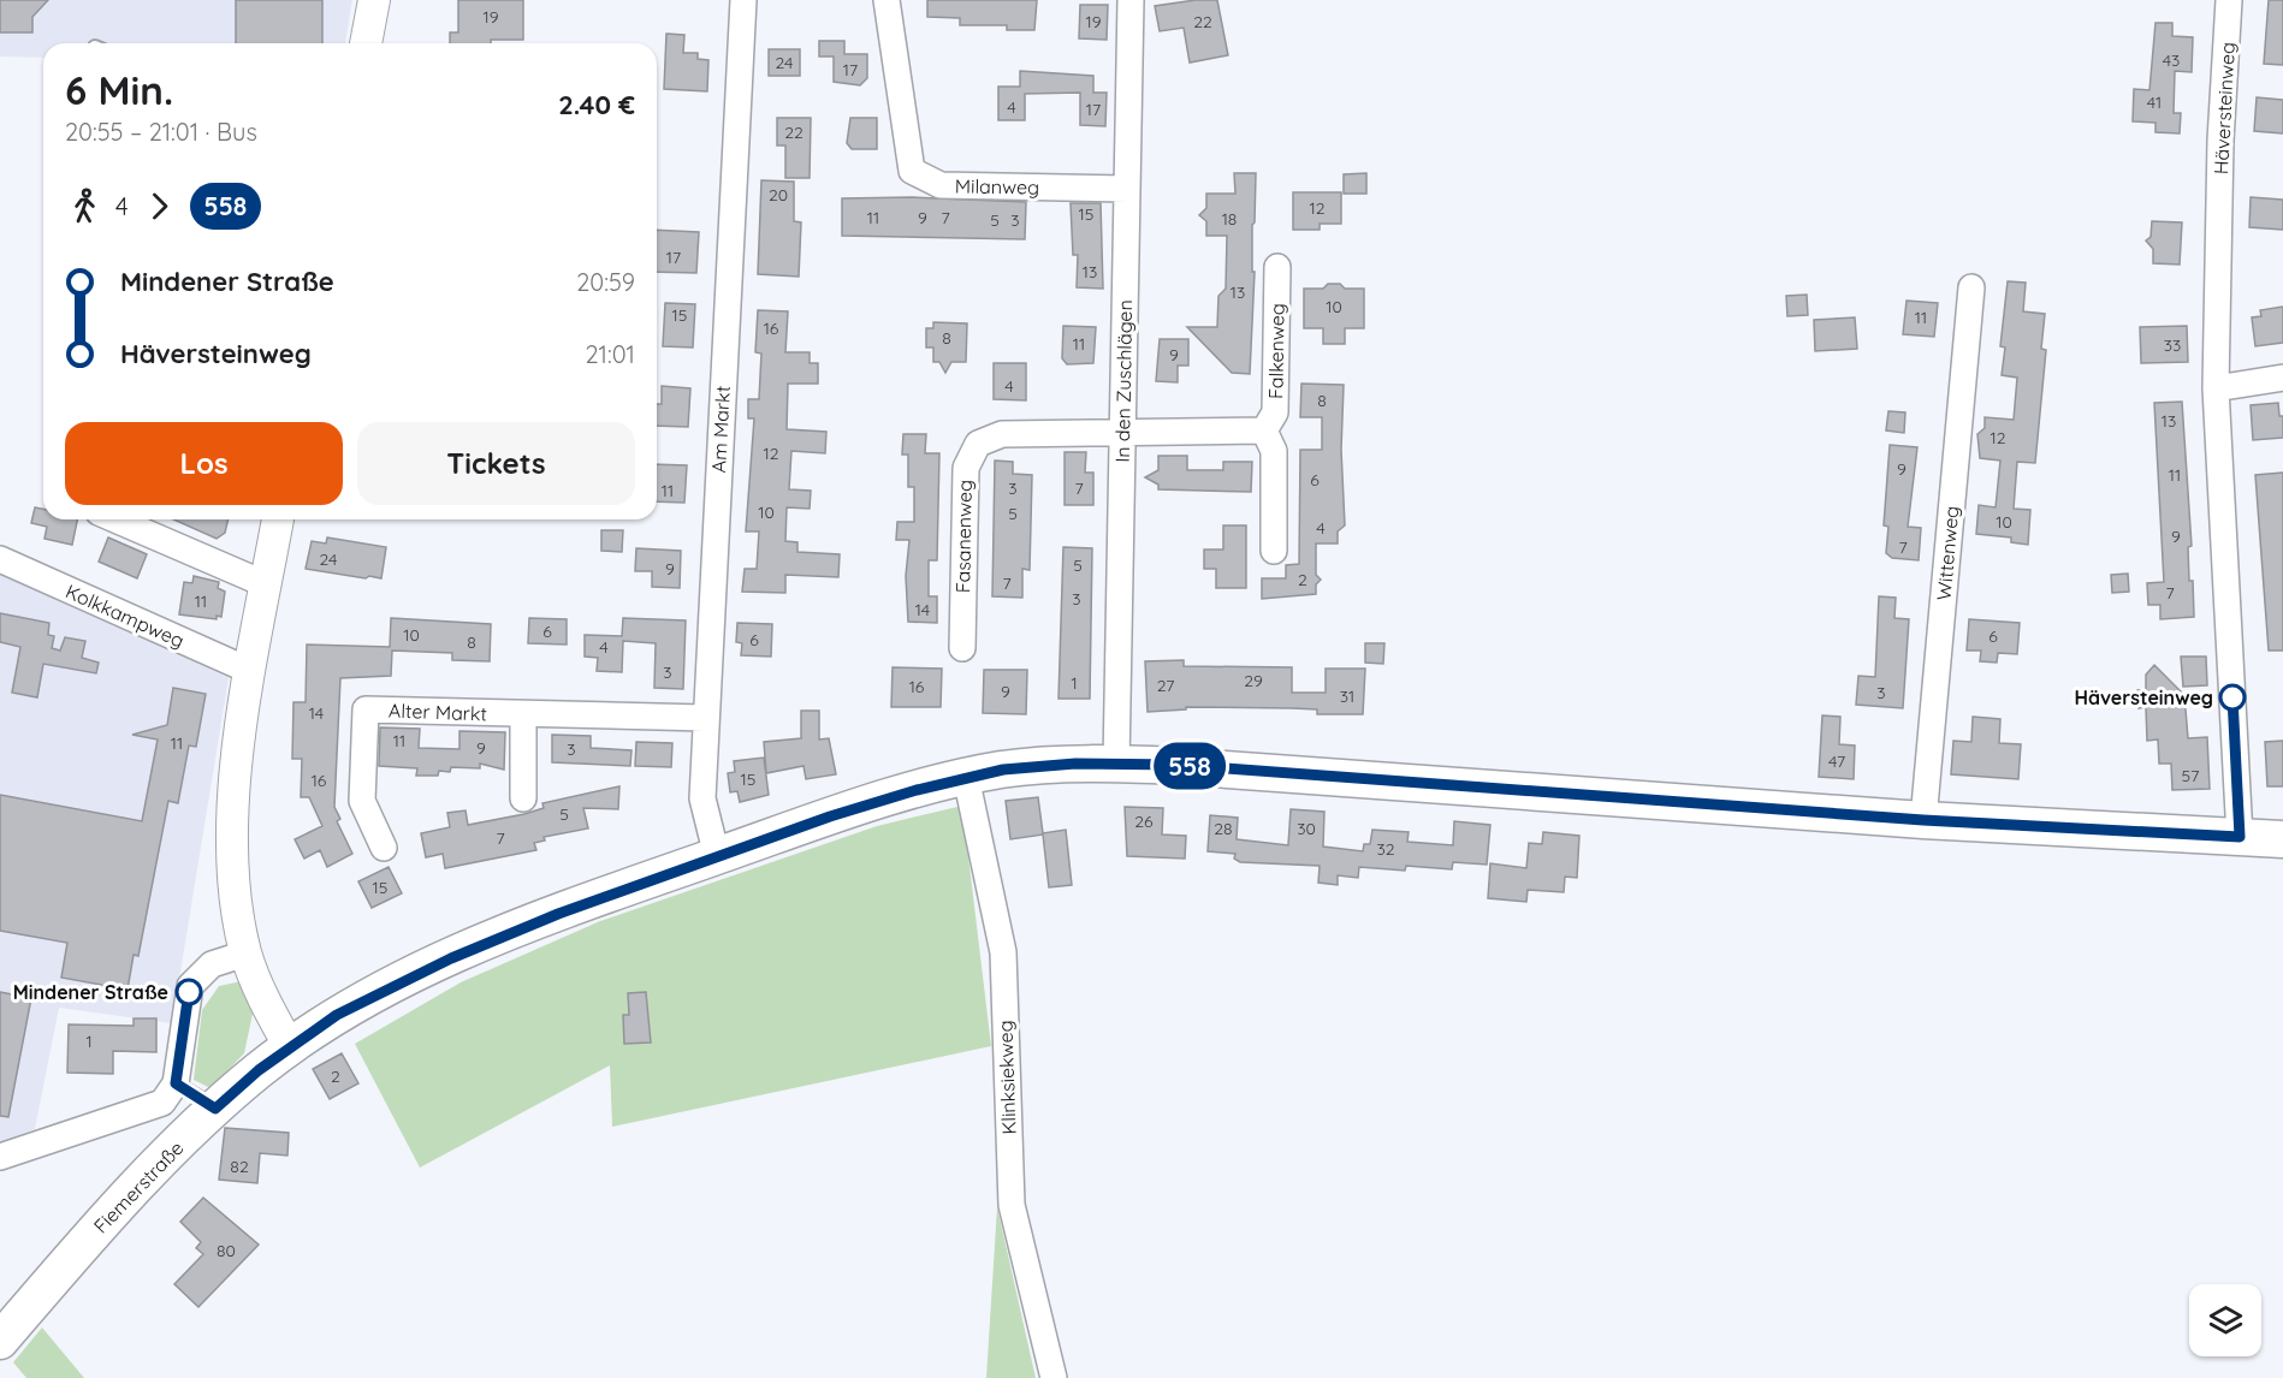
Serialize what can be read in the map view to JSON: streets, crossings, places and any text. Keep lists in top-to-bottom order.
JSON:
{
  "streets": {
    "main road": ["Fiemerstraße"],
    "street": [
      "Häversteinweg",
      "Milanweg",
      "Falkenweg",
      "In den Zuschlägen",
      "Am Markt",
      "Fasanenweg",
      "Wittenweg",
      "Kolkkampweg",
      "Alter Markt",
      "Klinksiekweg"
    ]
  },
  "crossings": [
    ["Häversteinweg", "Fiemerstraße"],
    ["Milanweg", "In den Zuschlägen"],
    ["In den Zuschlägen", "Fasanenweg"],
    ["In den Zuschlägen", "Fiemerstraße"],
    ["Am Markt", "Alter Markt"],
    ["Am Markt", "Fiemerstraße"],
    ["Wittenweg", "Fiemerstraße"],
    ["Klinksiekweg", "Fiemerstraße"]
  ],
  "places": ["Häversteinweg", "Mindener Straße"],
  "lines": ["bus line 558"],
  "house_numbers": [
    "19",
    "19",
    "22",
    "43",
    "24",
    "17",
    "41",
    "4",
    "17",
    "22",
    "20",
    "12",
    "15",
    "11",
    "9",
    "7",
    "18",
    "5",
    "3",
    "17",
    "13",
    "13",
    "10",
    "15",
    "11",
    "16",
    "8",
    "11",
    "33",
    "9",
    "4",
    "8",
    "13",
    "12",
    "12",
    "9",
    "11",
    "6",
    "3",
    "7",
    "11",
    "10",
    "5",
    "10",
    "4",
    "9",
    "7",
    "24",
    "5",
    "9",
    "2",
    "7",
    "7",
    "3",
    "11",
    "14",
    "6",
    "10",
    "6",
    "6",
    "8",
    "4",
    "3",
    "29",
    "1",
    "27",
    "16",
    "9",
    "3",
    "31",
    "14",
    "11",
    "11",
    "9",
    "3",
    "47",
    "57",
    "15",
    "16",
    "5",
    "26",
    "28",
    "30",
    "7",
    "32",
    "15",
    "1",
    "2",
    "82",
    "80"
  ],
  "page": {
    "on_map": "558",
    "heading": ["6 Min.", "20:55 – 21:01 · Bus", "2.40 €"],
    "legs": ["4", "558"],
    "list": [
      {
        "name": "Mindener Straße",
        "value": "20:59"
      },
      {
        "name": "Häversteinweg",
        "value": "21:01"
      }
    ],
    "buttons": ["Los", "Tickets"]
  }
}
